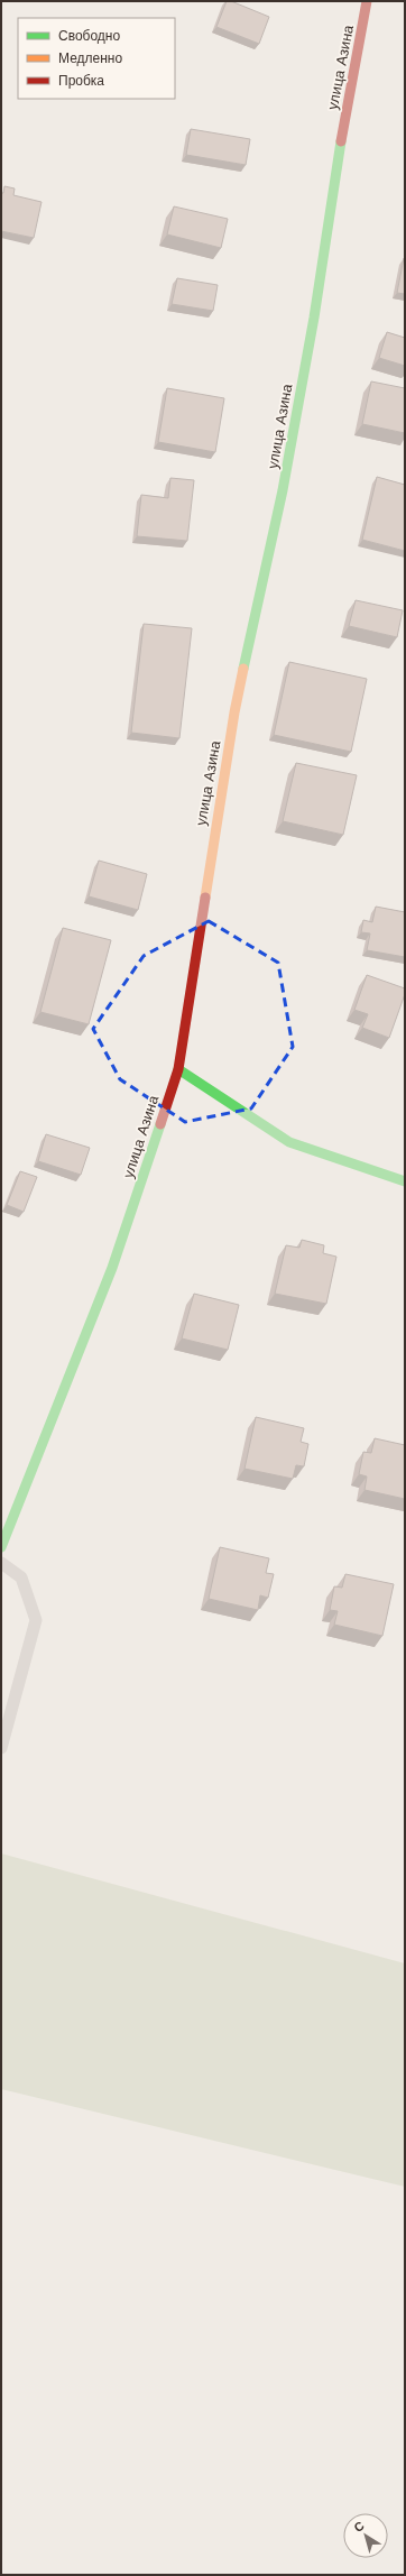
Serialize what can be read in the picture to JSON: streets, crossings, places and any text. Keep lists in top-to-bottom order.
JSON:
{
  "streets": {
    "street": ["улица Азина"]
  },
  "legend": ["Свободно", "Медленно", "Пробка"],
  "north": "top left"
}
